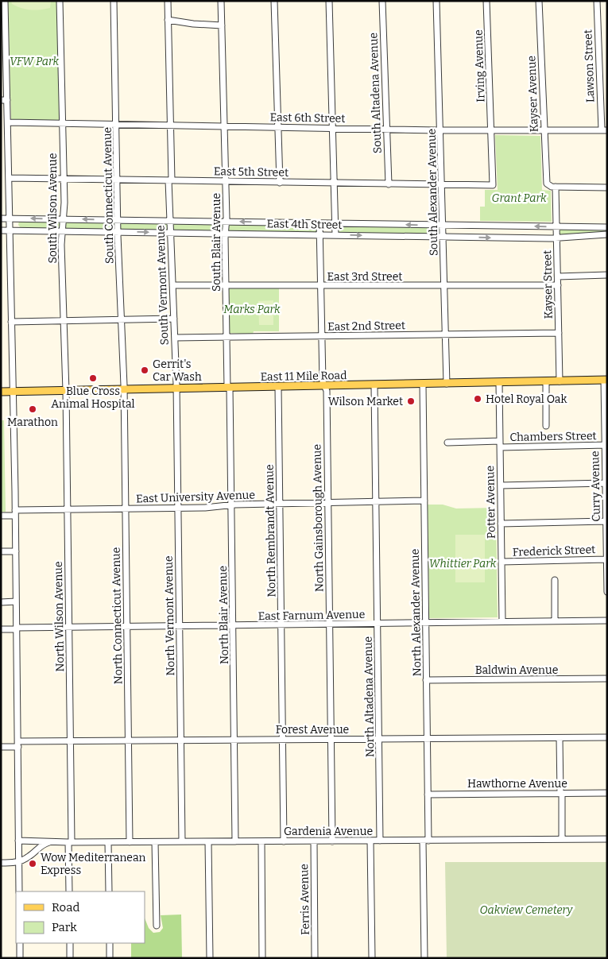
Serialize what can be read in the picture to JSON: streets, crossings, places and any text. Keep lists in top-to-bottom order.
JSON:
{
  "streets": {
    "main road": ["East 11 Mile Road"],
    "street": [
      "Irving Avenue",
      "Lawson Street",
      "South Altadena Avenue",
      "Kayser Avenue",
      "East 6th Street",
      "East 5th Street",
      "South Alexander Avenue",
      "South Connecticut Avenue",
      "South Wilson Avenue",
      "East 4th Street",
      "South Blair Avenue",
      "East 3rd Street",
      "Kayser Street",
      "South Vermont Avenue",
      "East 2nd Street",
      "Chambers Street",
      "Curry Avenue",
      "East University Avenue",
      "Potter Avenue",
      "North Gainsborough Avenue",
      "North Rembrandt Avenue",
      "Frederick Street",
      "North Alexander Avenue",
      "North Blair Avenue",
      "East Farnum Avenue",
      "North Connecticut Avenue",
      "North Vermont Avenue",
      "North Wilson Avenue",
      "Baldwin Avenue",
      "North Altadena Avenue",
      "Forest Avenue",
      "Hawthorne Avenue",
      "Gardenia Avenue",
      "Ferris Avenue"
    ]
  },
  "crossings": [
    ["Irving Avenue", "East 6th Street"],
    ["Irving Avenue", "East 5th Street"],
    ["Lawson Street", "East 6th Street"],
    ["South Altadena Avenue", "East 6th Street"],
    ["South Altadena Avenue", "East 5th Street"],
    ["Kayser Avenue", "East 6th Street"],
    ["Kayser Avenue", "Kayser Street"],
    ["East 6th Street", "South Alexander Avenue"],
    ["East 6th Street", "South Connecticut Avenue"],
    ["East 6th Street", "South Wilson Avenue"],
    ["East 6th Street", "South Blair Avenue"],
    ["East 6th Street", "South Vermont Avenue"],
    ["East 5th Street", "South Alexander Avenue"],
    ["East 5th Street", "South Connecticut Avenue"],
    ["East 5th Street", "South Wilson Avenue"],
    ["East 5th Street", "South Blair Avenue"],
    ["East 5th Street", "South Vermont Avenue"],
    ["South Alexander Avenue", "East 4th Street"],
    ["South Alexander Avenue", "East 3rd Street"],
    ["South Alexander Avenue", "East 2nd Street"],
    ["South Alexander Avenue", "East 11 Mile Road"],
    ["South Connecticut Avenue", "East 4th Street"],
    ["South Connecticut Avenue", "East 11 Mile Road"],
    ["South Connecticut Avenue", "North Connecticut Avenue"],
    ["South Wilson Avenue", "East 4th Street"],
    ["South Wilson Avenue", "East 11 Mile Road"],
    ["South Wilson Avenue", "North Wilson Avenue"],
    ["East 4th Street", "South Blair Avenue"],
    ["East 4th Street", "Kayser Street"],
    ["East 4th Street", "South Vermont Avenue"],
    ["East 4th Street", "North Gainsborough Avenue"],
    ["South Blair Avenue", "East 3rd Street"],
    ["South Blair Avenue", "East 2nd Street"],
    ["South Blair Avenue", "East 11 Mile Road"],
    ["South Blair Avenue", "North Blair Avenue"],
    ["East 3rd Street", "Kayser Street"],
    ["East 3rd Street", "South Vermont Avenue"],
    ["East 3rd Street", "North Gainsborough Avenue"],
    ["Kayser Street", "East 2nd Street"],
    ["Kayser Street", "East 11 Mile Road"],
    ["South Vermont Avenue", "East 2nd Street"],
    ["South Vermont Avenue", "East 11 Mile Road"],
    ["South Vermont Avenue", "North Vermont Avenue"],
    ["East 2nd Street", "North Gainsborough Avenue"],
    ["East 11 Mile Road", "Curry Avenue"],
    ["East 11 Mile Road", "Potter Avenue"],
    ["East 11 Mile Road", "North Gainsborough Avenue"],
    ["East 11 Mile Road", "North Rembrandt Avenue"],
    ["East 11 Mile Road", "North Alexander Avenue"],
    ["East 11 Mile Road", "North Blair Avenue"],
    ["East 11 Mile Road", "North Connecticut Avenue"],
    ["East 11 Mile Road", "North Vermont Avenue"],
    ["East 11 Mile Road", "North Wilson Avenue"],
    ["East 11 Mile Road", "North Altadena Avenue"],
    ["Chambers Street", "Curry Avenue"],
    ["Chambers Street", "Potter Avenue"],
    ["Curry Avenue", "Frederick Street"],
    ["East University Avenue", "North Gainsborough Avenue"],
    ["East University Avenue", "North Rembrandt Avenue"],
    ["East University Avenue", "North Alexander Avenue"],
    ["East University Avenue", "North Blair Avenue"],
    ["East University Avenue", "North Connecticut Avenue"],
    ["East University Avenue", "North Vermont Avenue"],
    ["East University Avenue", "North Wilson Avenue"],
    ["East University Avenue", "North Altadena Avenue"],
    ["Potter Avenue", "Frederick Street"],
    ["Potter Avenue", "East Farnum Avenue"],
    ["North Gainsborough Avenue", "East Farnum Avenue"],
    ["North Gainsborough Avenue", "Forest Avenue"],
    ["North Gainsborough Avenue", "Gardenia Avenue"],
    ["North Rembrandt Avenue", "East Farnum Avenue"],
    ["North Rembrandt Avenue", "Forest Avenue"],
    ["North Rembrandt Avenue", "Gardenia Avenue"],
    ["North Alexander Avenue", "East Farnum Avenue"],
    ["North Alexander Avenue", "Baldwin Avenue"],
    ["North Alexander Avenue", "Forest Avenue"],
    ["North Alexander Avenue", "Hawthorne Avenue"],
    ["North Alexander Avenue", "Gardenia Avenue"],
    ["North Blair Avenue", "East Farnum Avenue"],
    ["North Blair Avenue", "Forest Avenue"],
    ["North Blair Avenue", "Gardenia Avenue"],
    ["East Farnum Avenue", "North Connecticut Avenue"],
    ["East Farnum Avenue", "North Vermont Avenue"],
    ["East Farnum Avenue", "North Wilson Avenue"],
    ["East Farnum Avenue", "North Altadena Avenue"],
    ["North Connecticut Avenue", "Forest Avenue"],
    ["North Connecticut Avenue", "Gardenia Avenue"],
    ["North Vermont Avenue", "Forest Avenue"],
    ["North Vermont Avenue", "Gardenia Avenue"],
    ["North Wilson Avenue", "Forest Avenue"],
    ["North Wilson Avenue", "Gardenia Avenue"],
    ["North Altadena Avenue", "Forest Avenue"],
    ["North Altadena Avenue", "Gardenia Avenue"],
    ["Gardenia Avenue", "Ferris Avenue"]
  ],
  "parks": [
    "VFW Park",
    "Grant Park",
    "Marks Park",
    "Whittier Park",
    "Oakview Cemetery"
  ],
  "places": [
    "Gerrit's Car Wash",
    "Blue Cross Animal Hospital",
    "Hotel Royal Oak",
    "Wilson Market",
    "Marathon",
    "Wow Mediterranean Express"
  ],
  "legend": ["Road", "Park"]
}
